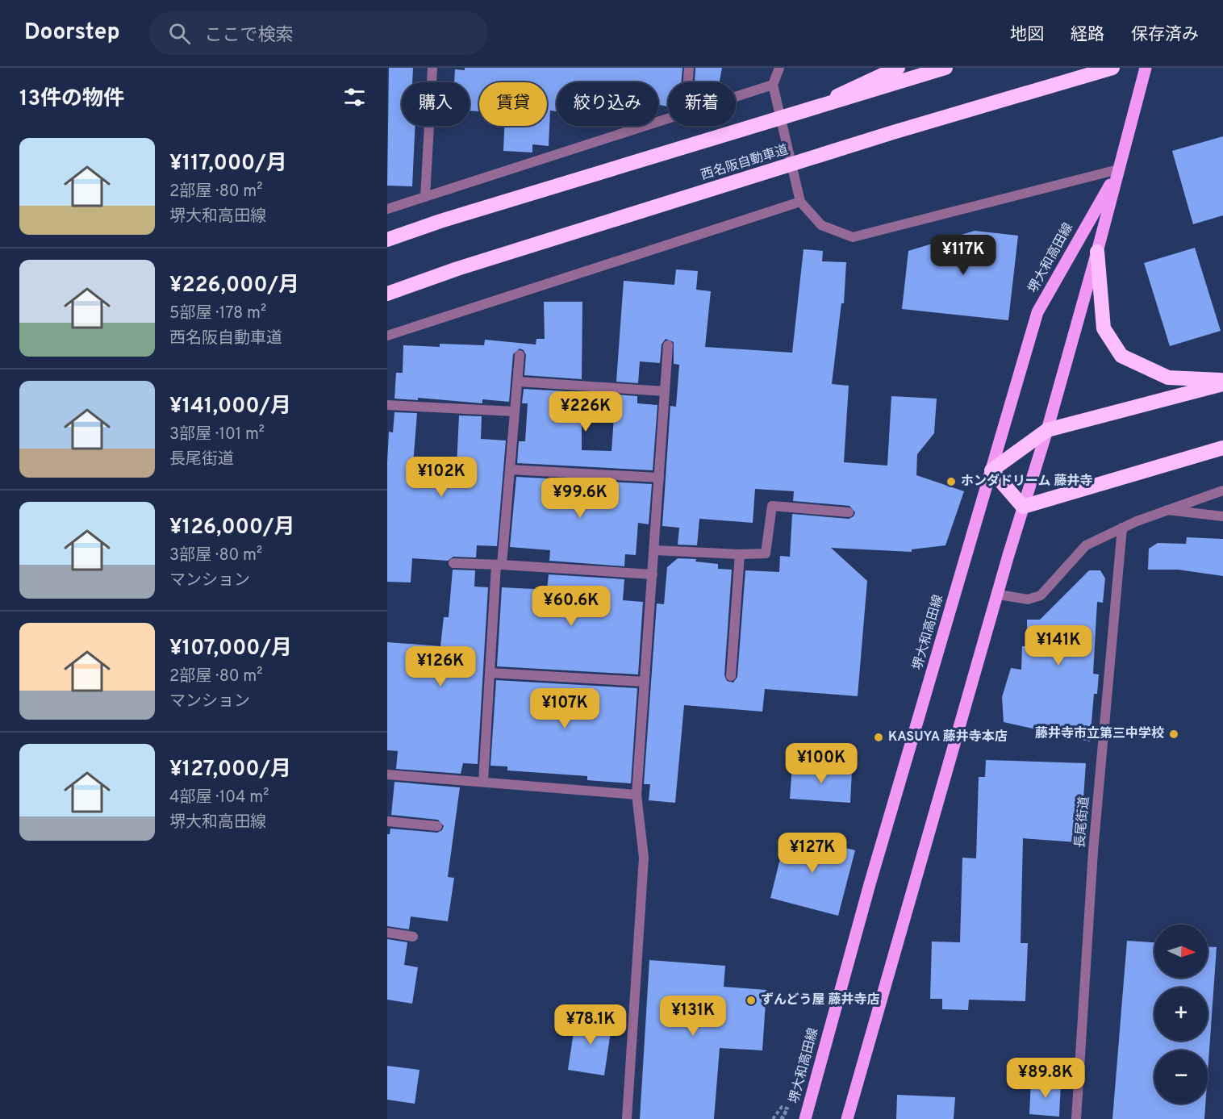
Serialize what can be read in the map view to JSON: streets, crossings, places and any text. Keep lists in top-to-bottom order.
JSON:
{
  "streets": {
    "highway": ["西名阪自動車道"],
    "main road": ["堺大和高田線"],
    "street": ["長尾街道"]
  },
  "places": [
    "ホンダドリーム 藤井寺",
    "藤井寺市立第三中学校",
    "KASUYA 藤井寺本店",
    "ずんどう屋 藤井寺店"
  ],
  "north": "right",
  "page": {
    "header": "Doorstep",
    "search": "ここで検索",
    "nav": ["地図", "経路", "保存済み"],
    "heading": "13件の物件",
    "chip": [
      "購入",
      "賃貸",
      "絞り込み",
      "新着"
    ],
    "list": [
      {
        "name": "¥117,000/月",
        "note": "2部屋 · 80 m² · 堺大和高田線"
      },
      {
        "name": "¥226,000/月",
        "note": "5部屋 · 178 m² · 西名阪自動車道"
      },
      {
        "name": "¥141,000/月",
        "note": "3部屋 · 101 m² · 長尾街道"
      },
      {
        "name": "¥126,000/月",
        "note": "3部屋 · 80 m² · マンション"
      },
      {
        "name": "¥107,000/月",
        "note": "2部屋 · 80 m² · マンション"
      },
      {
        "name": "¥127,000/月",
        "note": "4部屋 · 104 m² · 堺大和高田線"
      }
    ],
    "price": [
      "¥117K",
      "¥226K",
      "¥102K",
      "¥99.6K",
      "¥60.6K",
      "¥141K",
      "¥126K",
      "¥107K",
      "¥100K",
      "¥127K",
      "¥131K",
      "¥78.1K",
      "¥89.8K"
    ],
    "map_buttons": ["+", "−"]
  }
}
